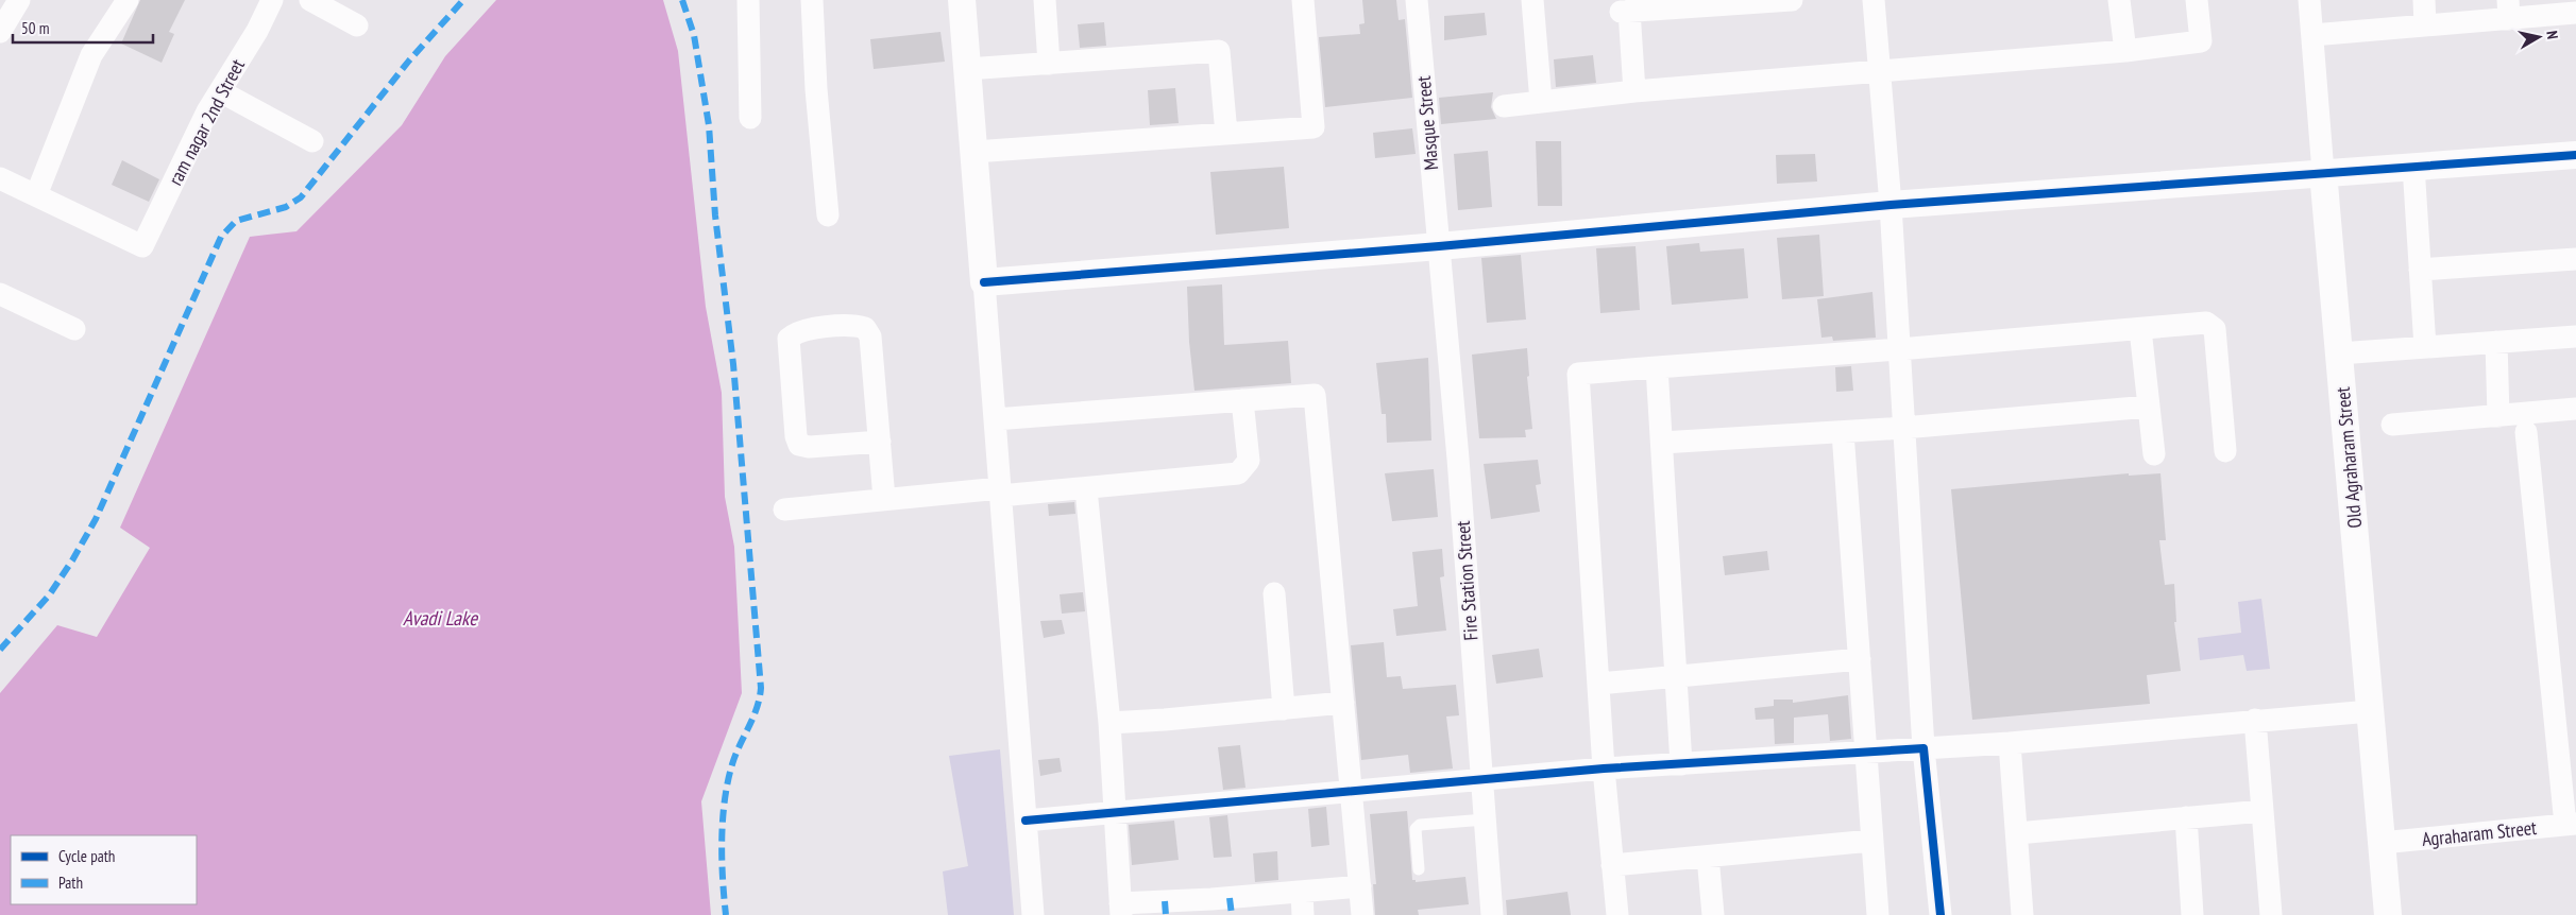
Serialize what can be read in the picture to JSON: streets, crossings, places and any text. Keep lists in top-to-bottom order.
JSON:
{
  "streets": {
    "street": [
      "ram nagar 2nd Street",
      "Masque Street",
      "Old Agraharam Street",
      "Fire Station Street",
      "Agraharam Street"
    ]
  },
  "crossings": [
    ["Masque Street", "Fire Station Street"],
    ["Old Agraharam Street", "Agraharam Street"]
  ],
  "water": ["Avadi Lake"],
  "legend": ["Cycle path", "Path"],
  "scale_bar": "50 m",
  "north": "right"
}
